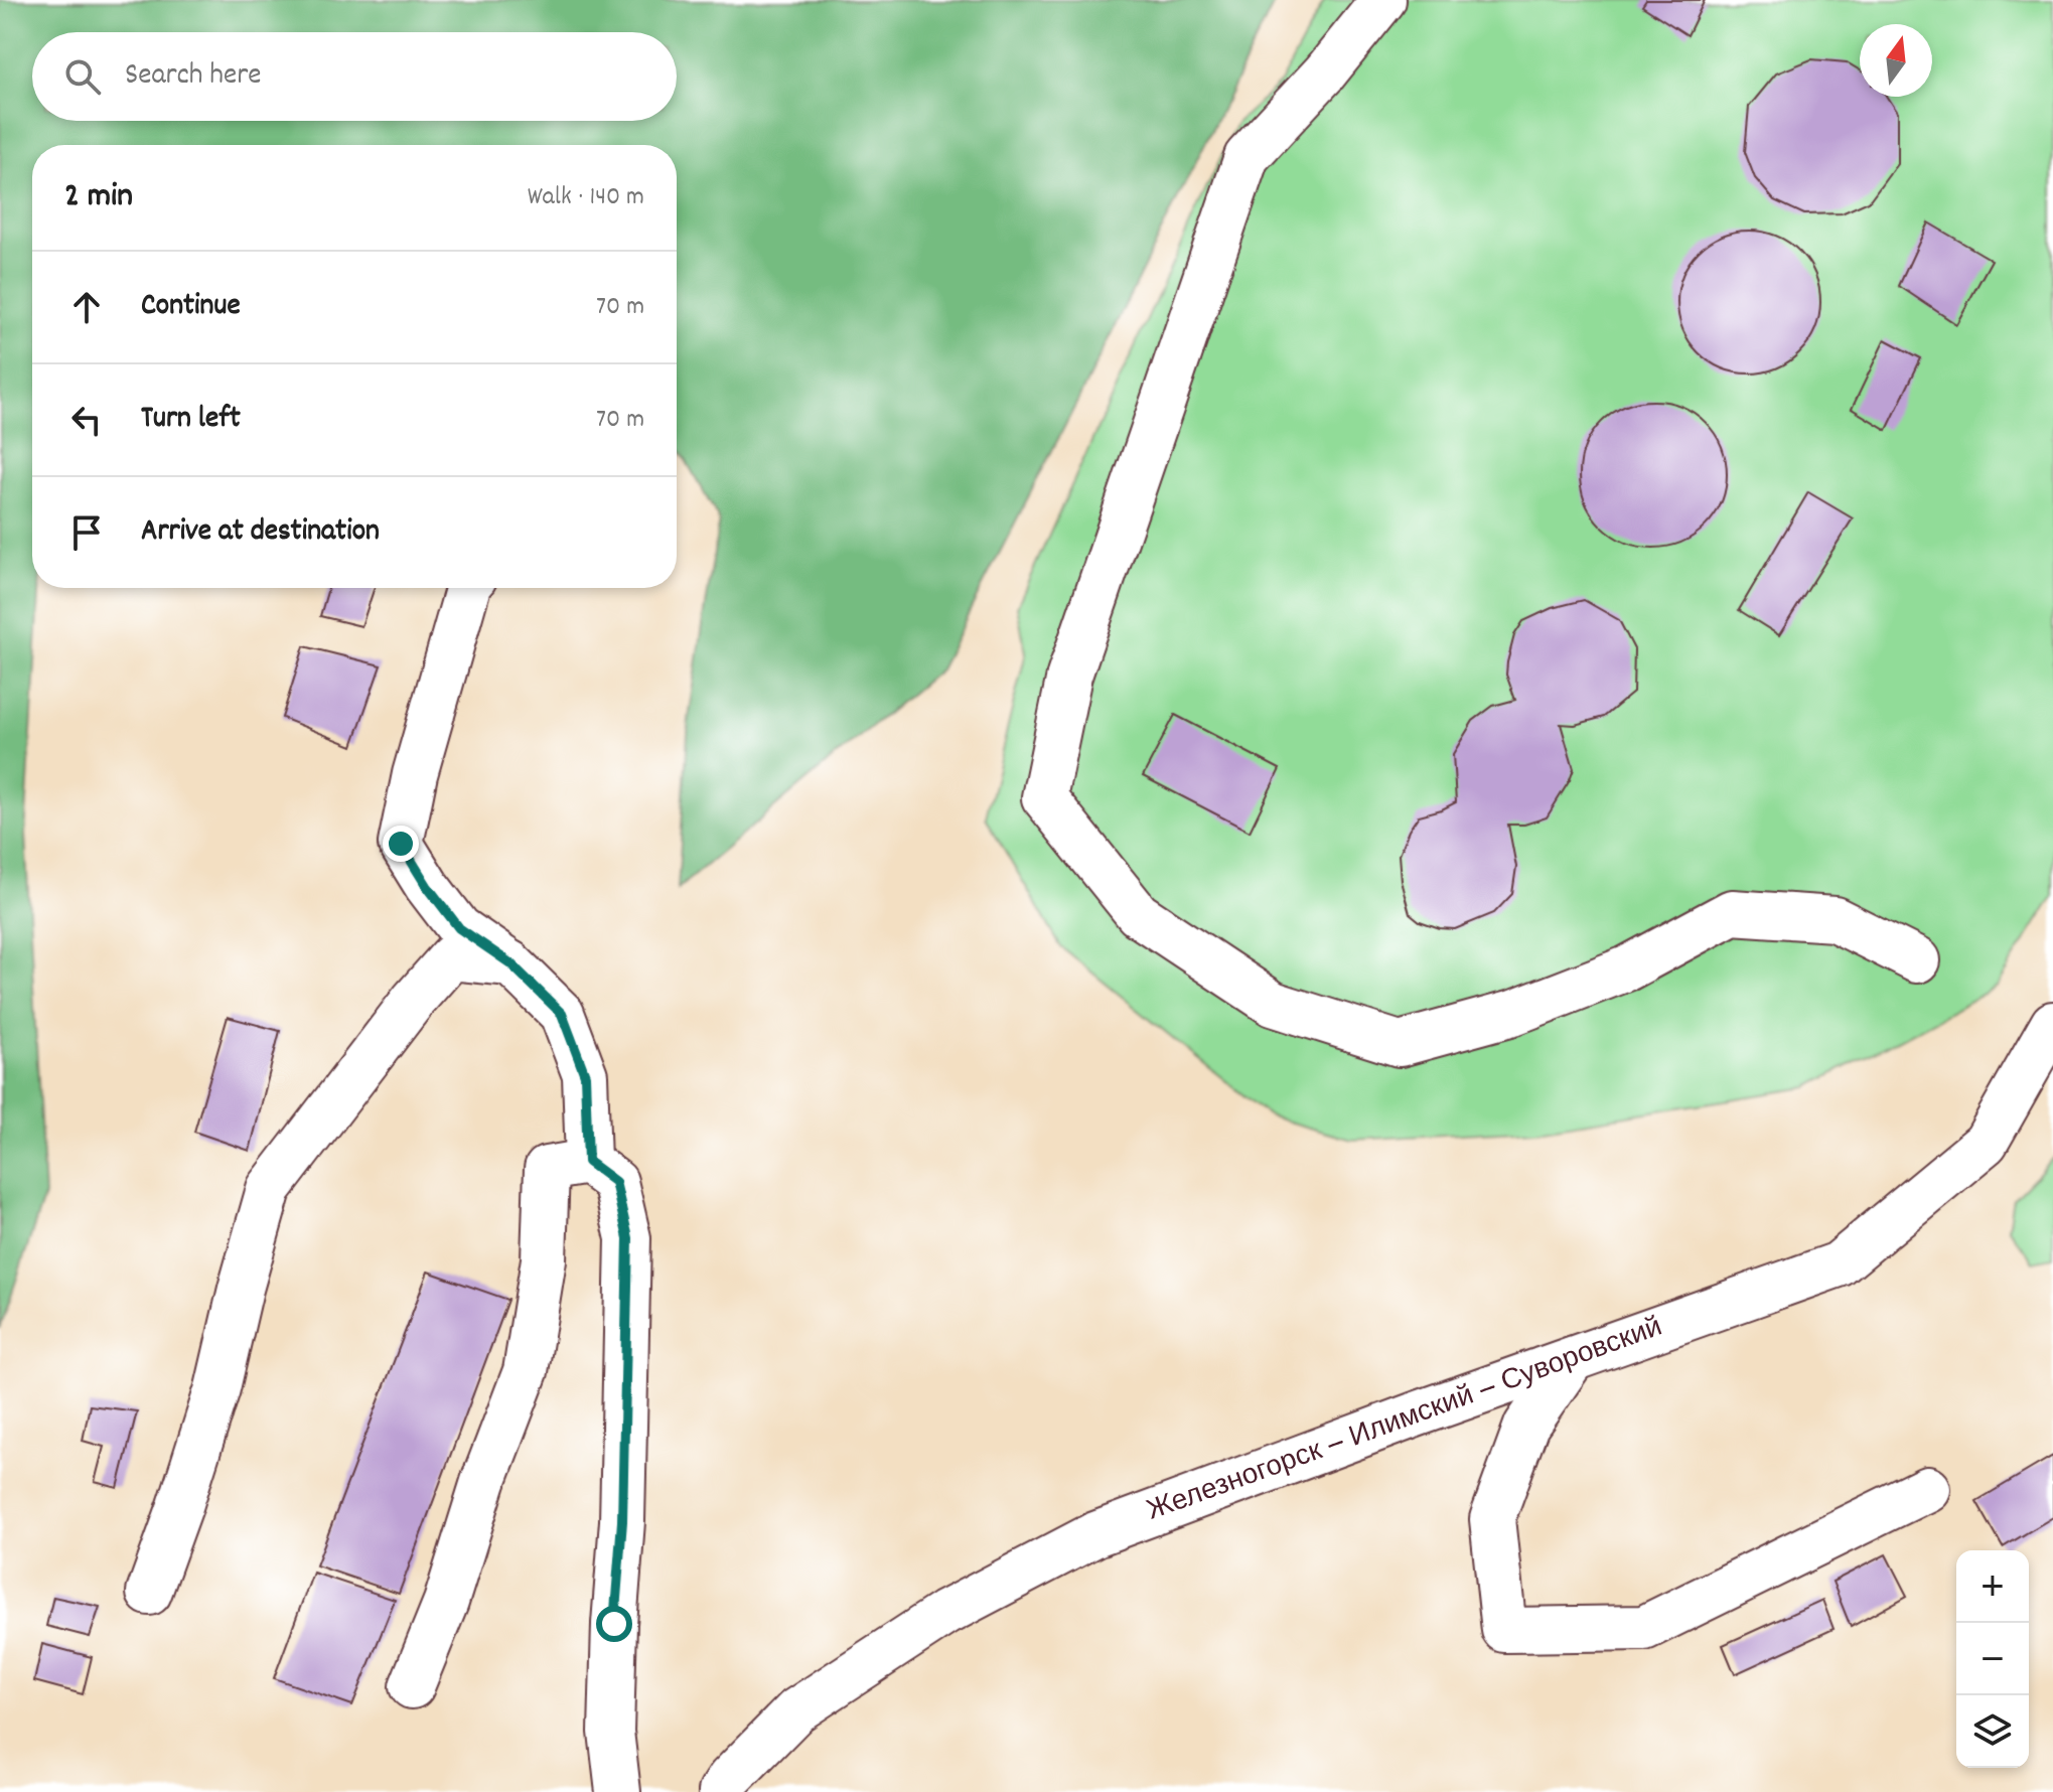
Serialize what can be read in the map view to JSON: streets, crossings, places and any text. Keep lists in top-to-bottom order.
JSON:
{
  "streets": {
    "street": ["Железногорск — Илимский — Суворовский"]
  },
  "north": "top",
  "page": {
    "search": "Search here",
    "heading": ["2 min", "Walk · 140 m"],
    "list": [
      ["Continue", "70 m"],
      ["Turn left", "70 m"],
      "Arrive at destination"
    ],
    "map_buttons": ["+", "−"]
  }
}
